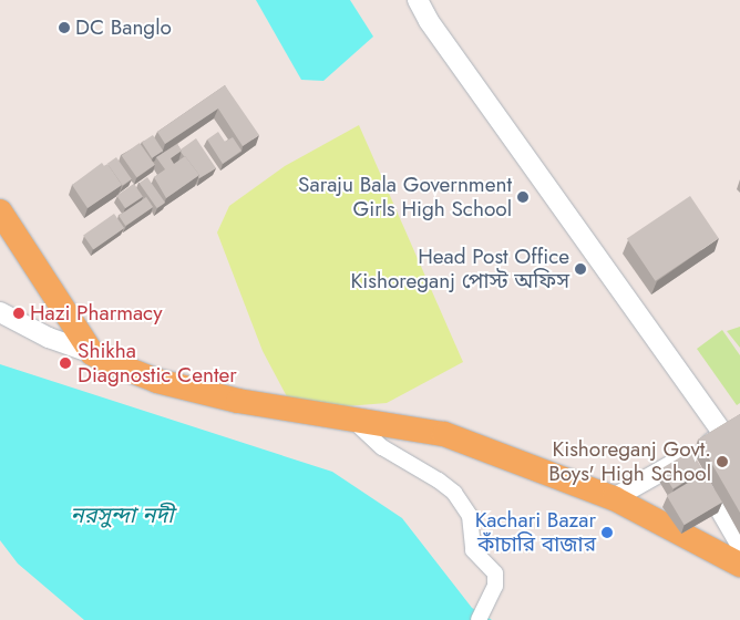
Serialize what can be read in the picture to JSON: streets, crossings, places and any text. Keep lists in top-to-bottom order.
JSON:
{
  "water": ["নরসুন্দা নদী"],
  "places": [
    "DC Banglo",
    "Saraju Bala Government Girls High School",
    "Head Post Office Kishoreganj পোস্ট অফিস",
    "Hazi Pharmacy",
    "Shikha Diagnostic Center",
    "Kishoreganj Govt. Boys' High School",
    "Kachari Bazar কাঁচারি বাজার"
  ]
}
